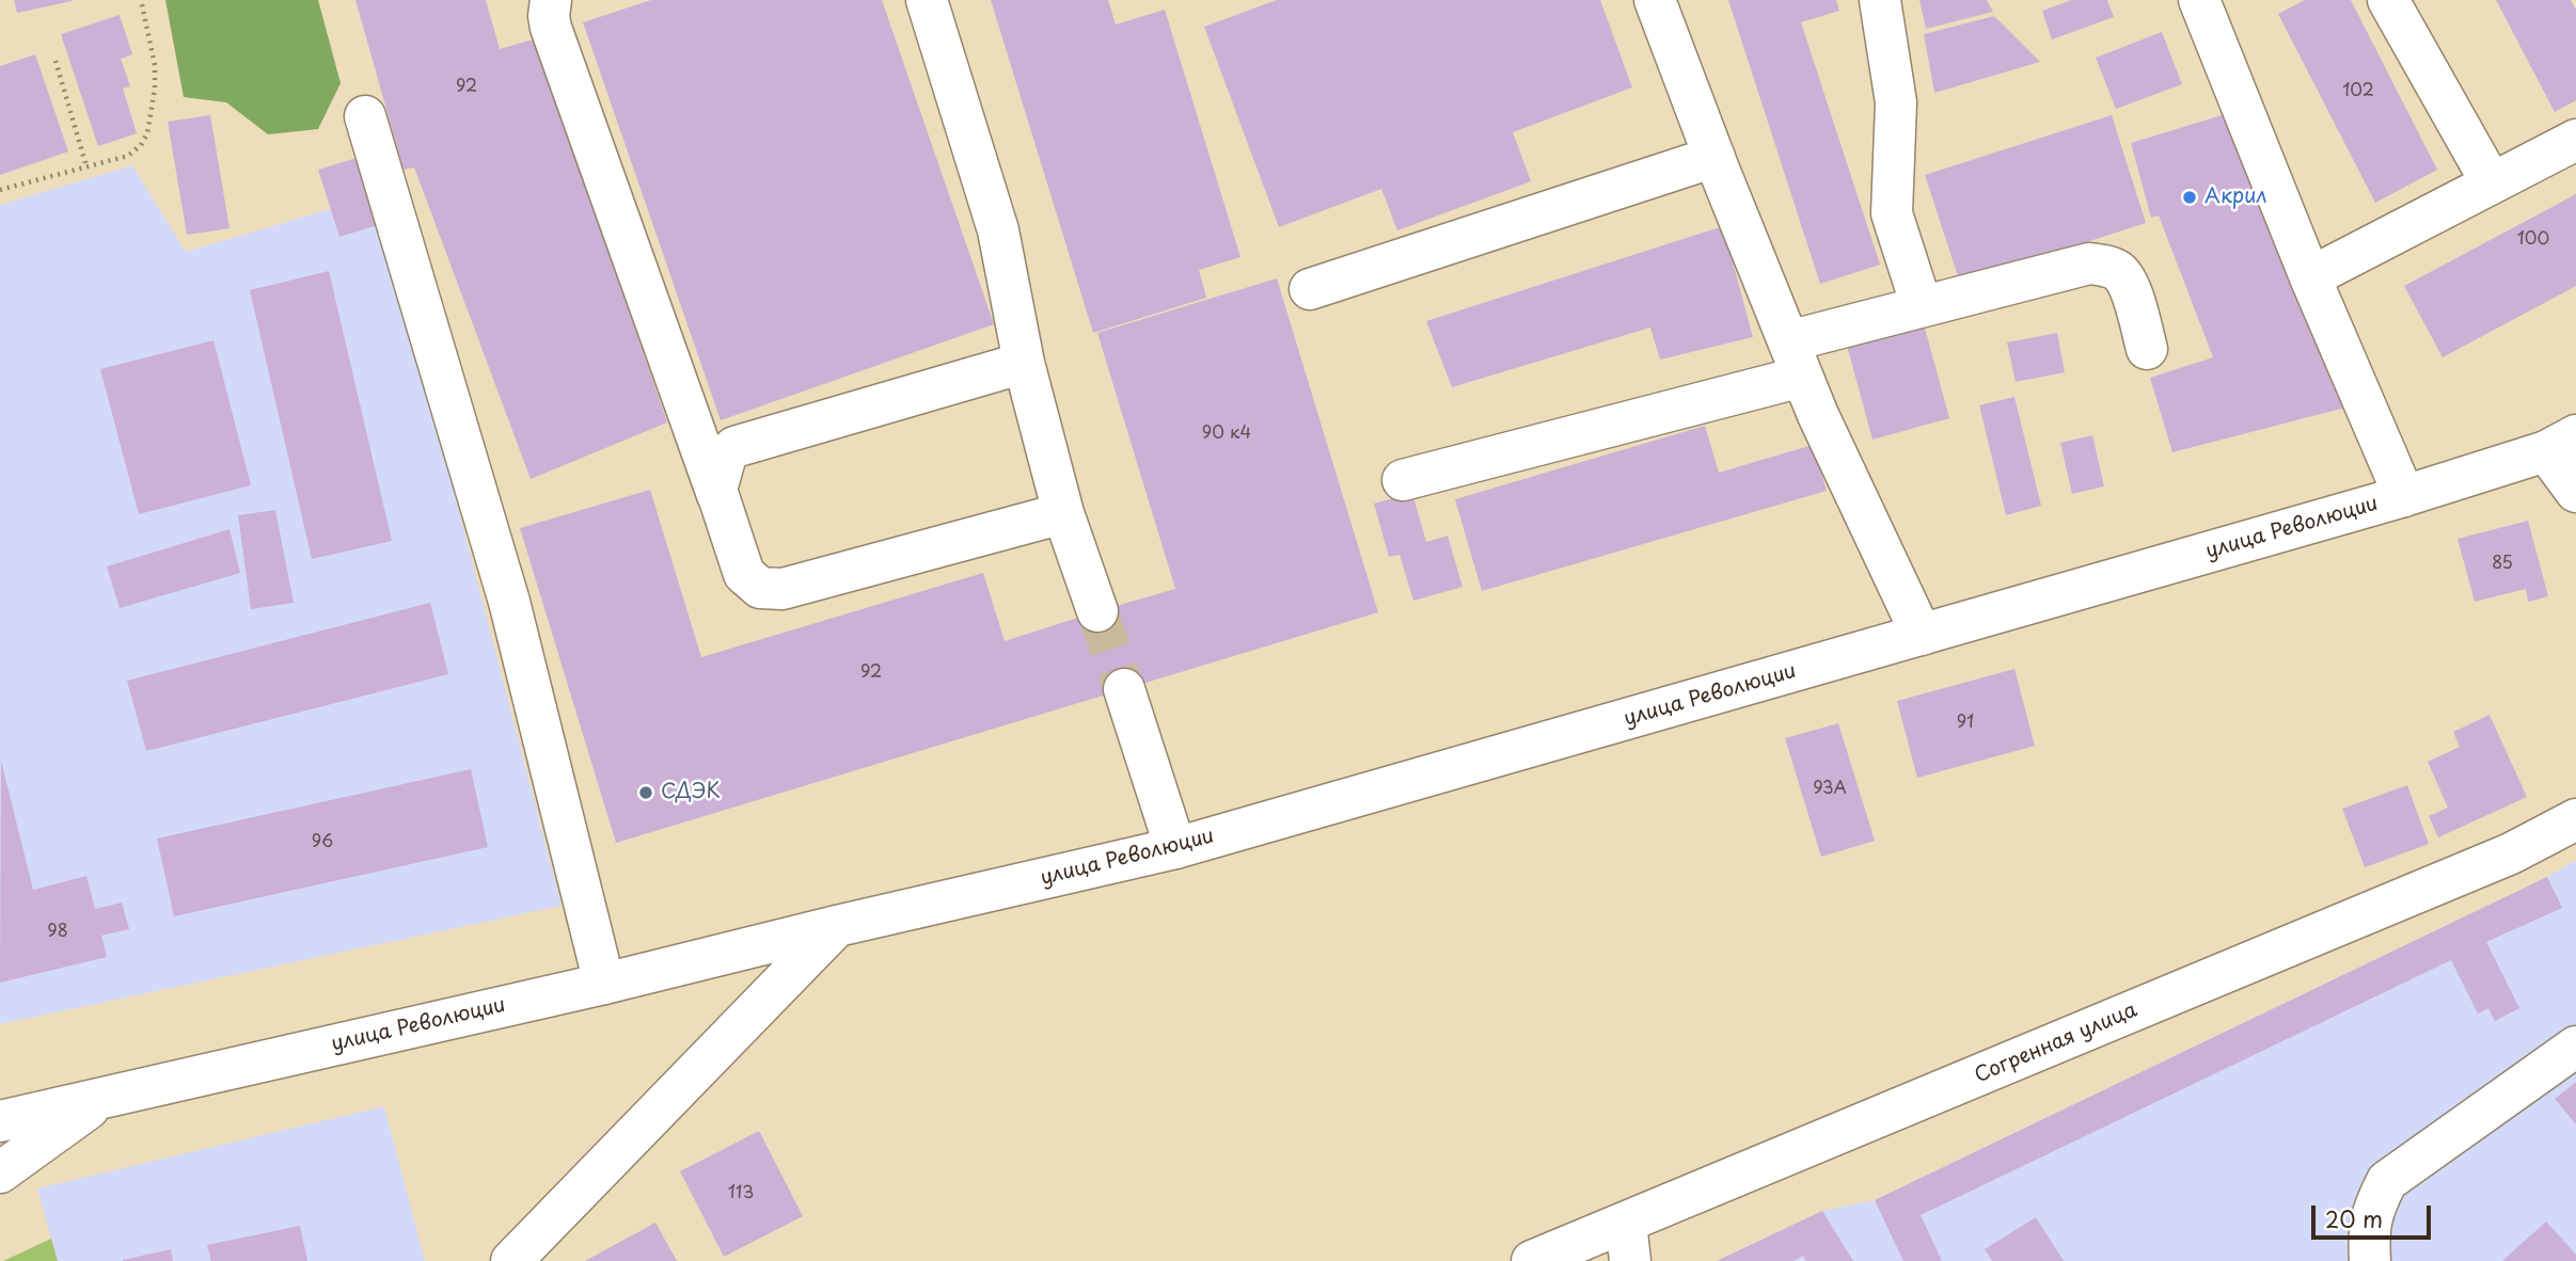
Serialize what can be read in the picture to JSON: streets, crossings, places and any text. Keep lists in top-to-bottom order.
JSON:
{
  "streets": {
    "main road": ["улица Революции", "Согренная улица"]
  },
  "places": ["Акрил", "СДЭК"],
  "house_numbers": [
    "92",
    "102",
    "100",
    "90 к4",
    "85",
    "92",
    "91",
    "93А",
    "96",
    "98",
    "113"
  ],
  "scale_bar": "20 m"
}
